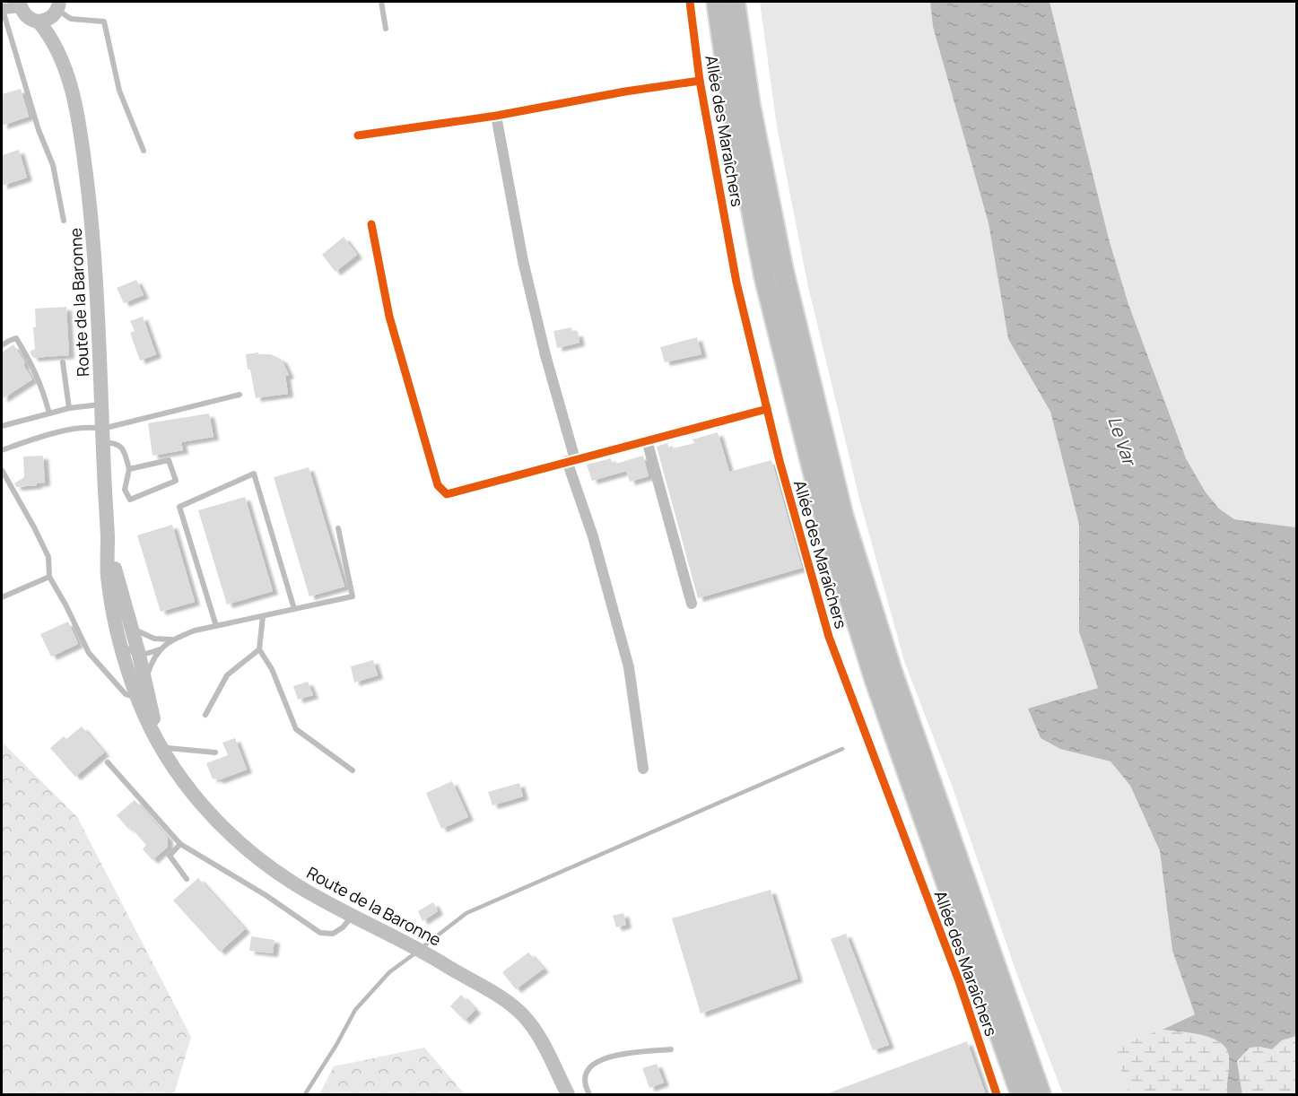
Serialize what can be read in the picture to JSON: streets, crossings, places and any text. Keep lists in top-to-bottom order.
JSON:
{
  "streets": {
    "main road": ["Route de la Baronne"],
    "street": ["Allée des Maraîchers"]
  },
  "water": ["Le Var"]
}
